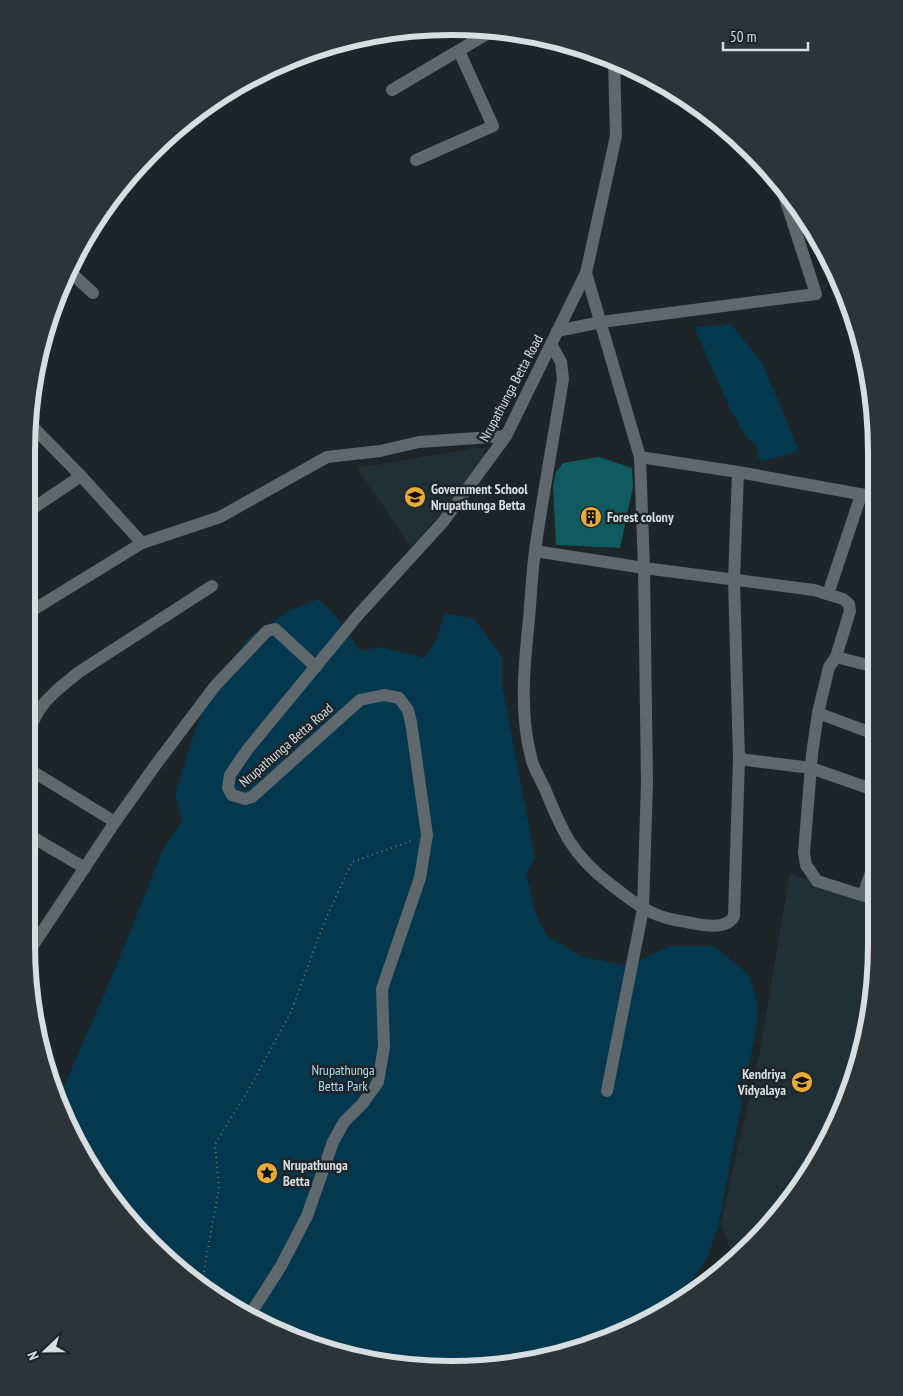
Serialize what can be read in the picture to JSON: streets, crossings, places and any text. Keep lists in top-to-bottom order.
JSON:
{
  "streets": {
    "street": ["Nrupathunga Betta Road"]
  },
  "parks": ["Nrupathunga Betta Park"],
  "places": {
    "school or university": ["Government School Nrupathunga Betta", "Kendriya Vidyalaya"],
    "building": ["Forest colony"],
    "place": ["Nrupathunga Betta"]
  },
  "scale_bar": "50 m",
  "north": "left"
}
